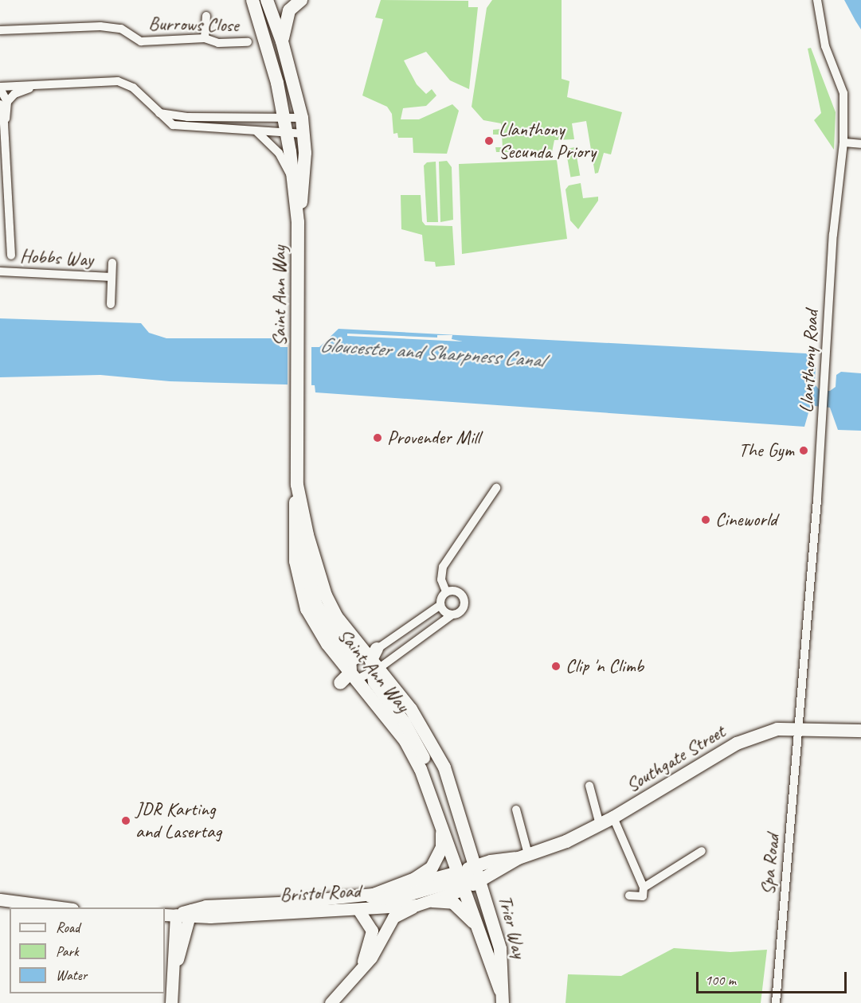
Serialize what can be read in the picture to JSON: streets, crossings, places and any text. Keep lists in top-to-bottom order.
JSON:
{
  "streets": {
    "main road": [
      "Saint Ann Way",
      "Southgate Street",
      "Bristol Road",
      "Trier Way"
    ],
    "street": [
      "Burrows Close",
      "Hobbs Way",
      "Llanthony Road",
      "Spa Road"
    ]
  },
  "crossings": [
    ["Saint Ann Way", "Southgate Street"],
    ["Saint Ann Way", "Bristol Road"],
    ["Saint Ann Way", "Trier Way"],
    ["Llanthony Road", "Southgate Street"],
    ["Llanthony Road", "Spa Road"],
    ["Southgate Street", "Spa Road"],
    ["Southgate Street", "Bristol Road"],
    ["Southgate Street", "Trier Way"],
    ["Bristol Road", "Trier Way"]
  ],
  "water": ["Gloucester and Sharpness Canal"],
  "places": [
    "Llanthony Secunda Priory",
    "Provender Mill",
    "The Gym",
    "Cineworld",
    "Clip 'n Climb",
    "JDR Karting and Lasertag"
  ],
  "legend": ["Road", "Park", "Water"],
  "scale_bar": "100 m"
}
